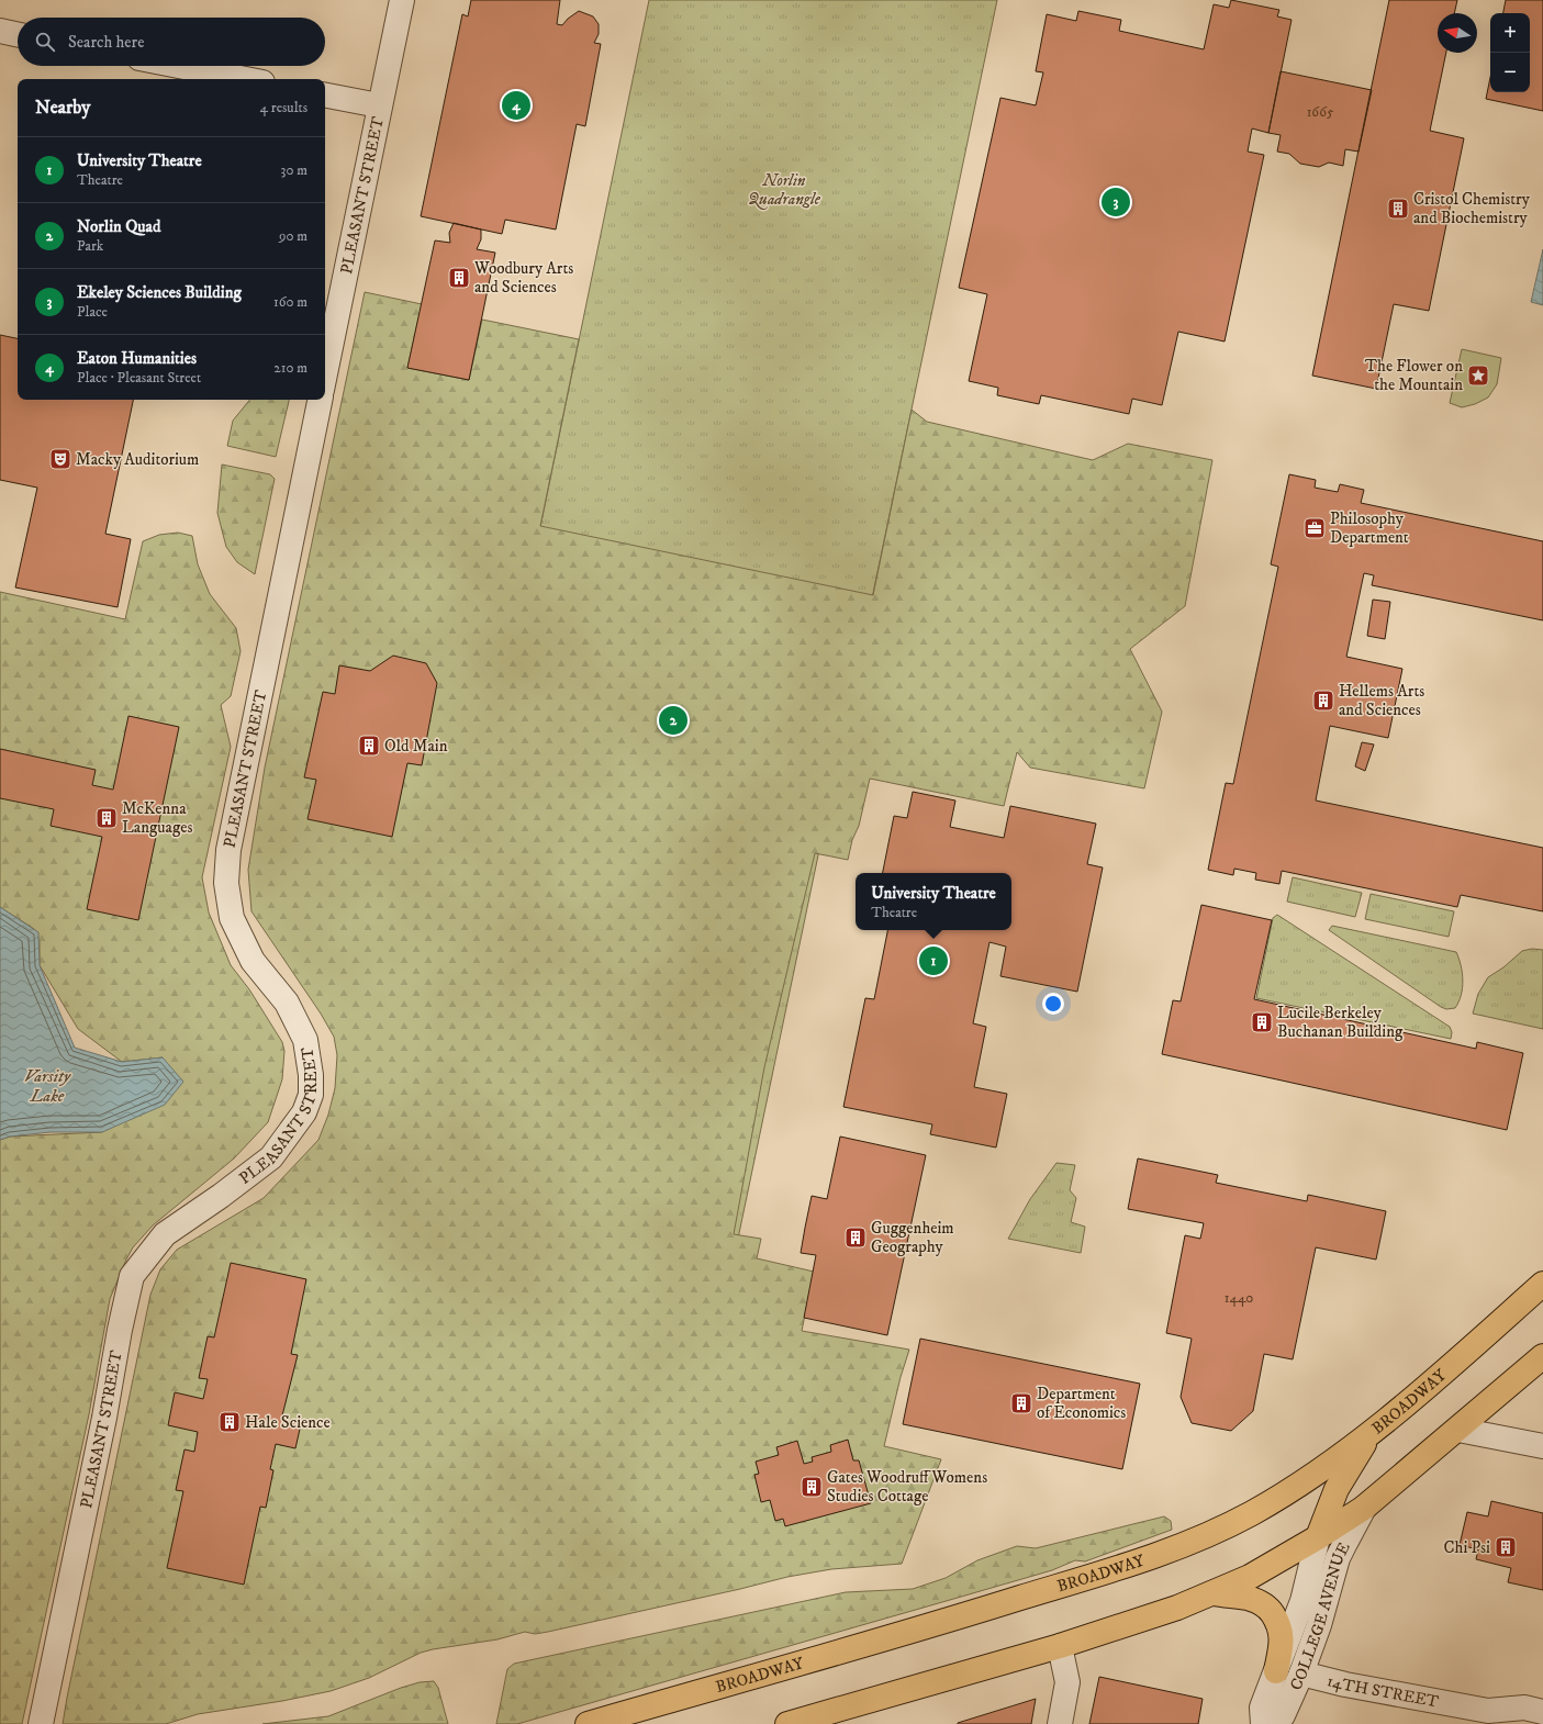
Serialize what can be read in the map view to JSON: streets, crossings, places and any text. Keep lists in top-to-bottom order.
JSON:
{
  "streets": {
    "main road": ["BROADWAY"],
    "street": ["PLEASANT STREET", "COLLEGE AVENUE", "14TH STREET"]
  },
  "crossings": [
    ["COLLEGE AVENUE", "14TH STREET"]
  ],
  "water": ["Varsity Lake"],
  "parks": ["Norlin Quadrangle"],
  "places": {
    "building": [
      "Cristol Chemistry and Biochemistry",
      "Woodbury Arts and Sciences",
      "Hellems Arts and Sciences",
      "Old Main",
      "McKenna Languages",
      "Lucile Berkeley Buchanan Building",
      "Guggenheim Geography",
      "Department of Economics",
      "Hale Science",
      "Gates Woodruff Womens Studies Cottage",
      "Chi Psi"
    ],
    "place": ["The Flower on the Mountain"],
    "theatre": ["Macky Auditorium"],
    "office": ["Philosophy Department"]
  },
  "house_numbers": ["1665", "1440"],
  "north": "left",
  "page": {
    "map_buttons": ["+", "−"],
    "search": "Search here",
    "heading": ["Nearby", "4 results"],
    "pins": [
      "4",
      "3",
      "2",
      "1"
    ],
    "list": [
      {
        "mark": "1",
        "name": "University Theatre",
        "note": "Theatre",
        "value": "30 m"
      },
      {
        "mark": "2",
        "name": "Norlin Quad",
        "note": "Park",
        "value": "90 m"
      },
      {
        "mark": "3",
        "name": "Ekeley Sciences Building",
        "note": "Place",
        "value": "160 m"
      },
      {
        "mark": "4",
        "name": "Eaton Humanities",
        "note": "Place · Pleasant Street",
        "value": "210 m"
      }
    ],
    "popup": ["University Theatre", "Theatre"]
  }
}
